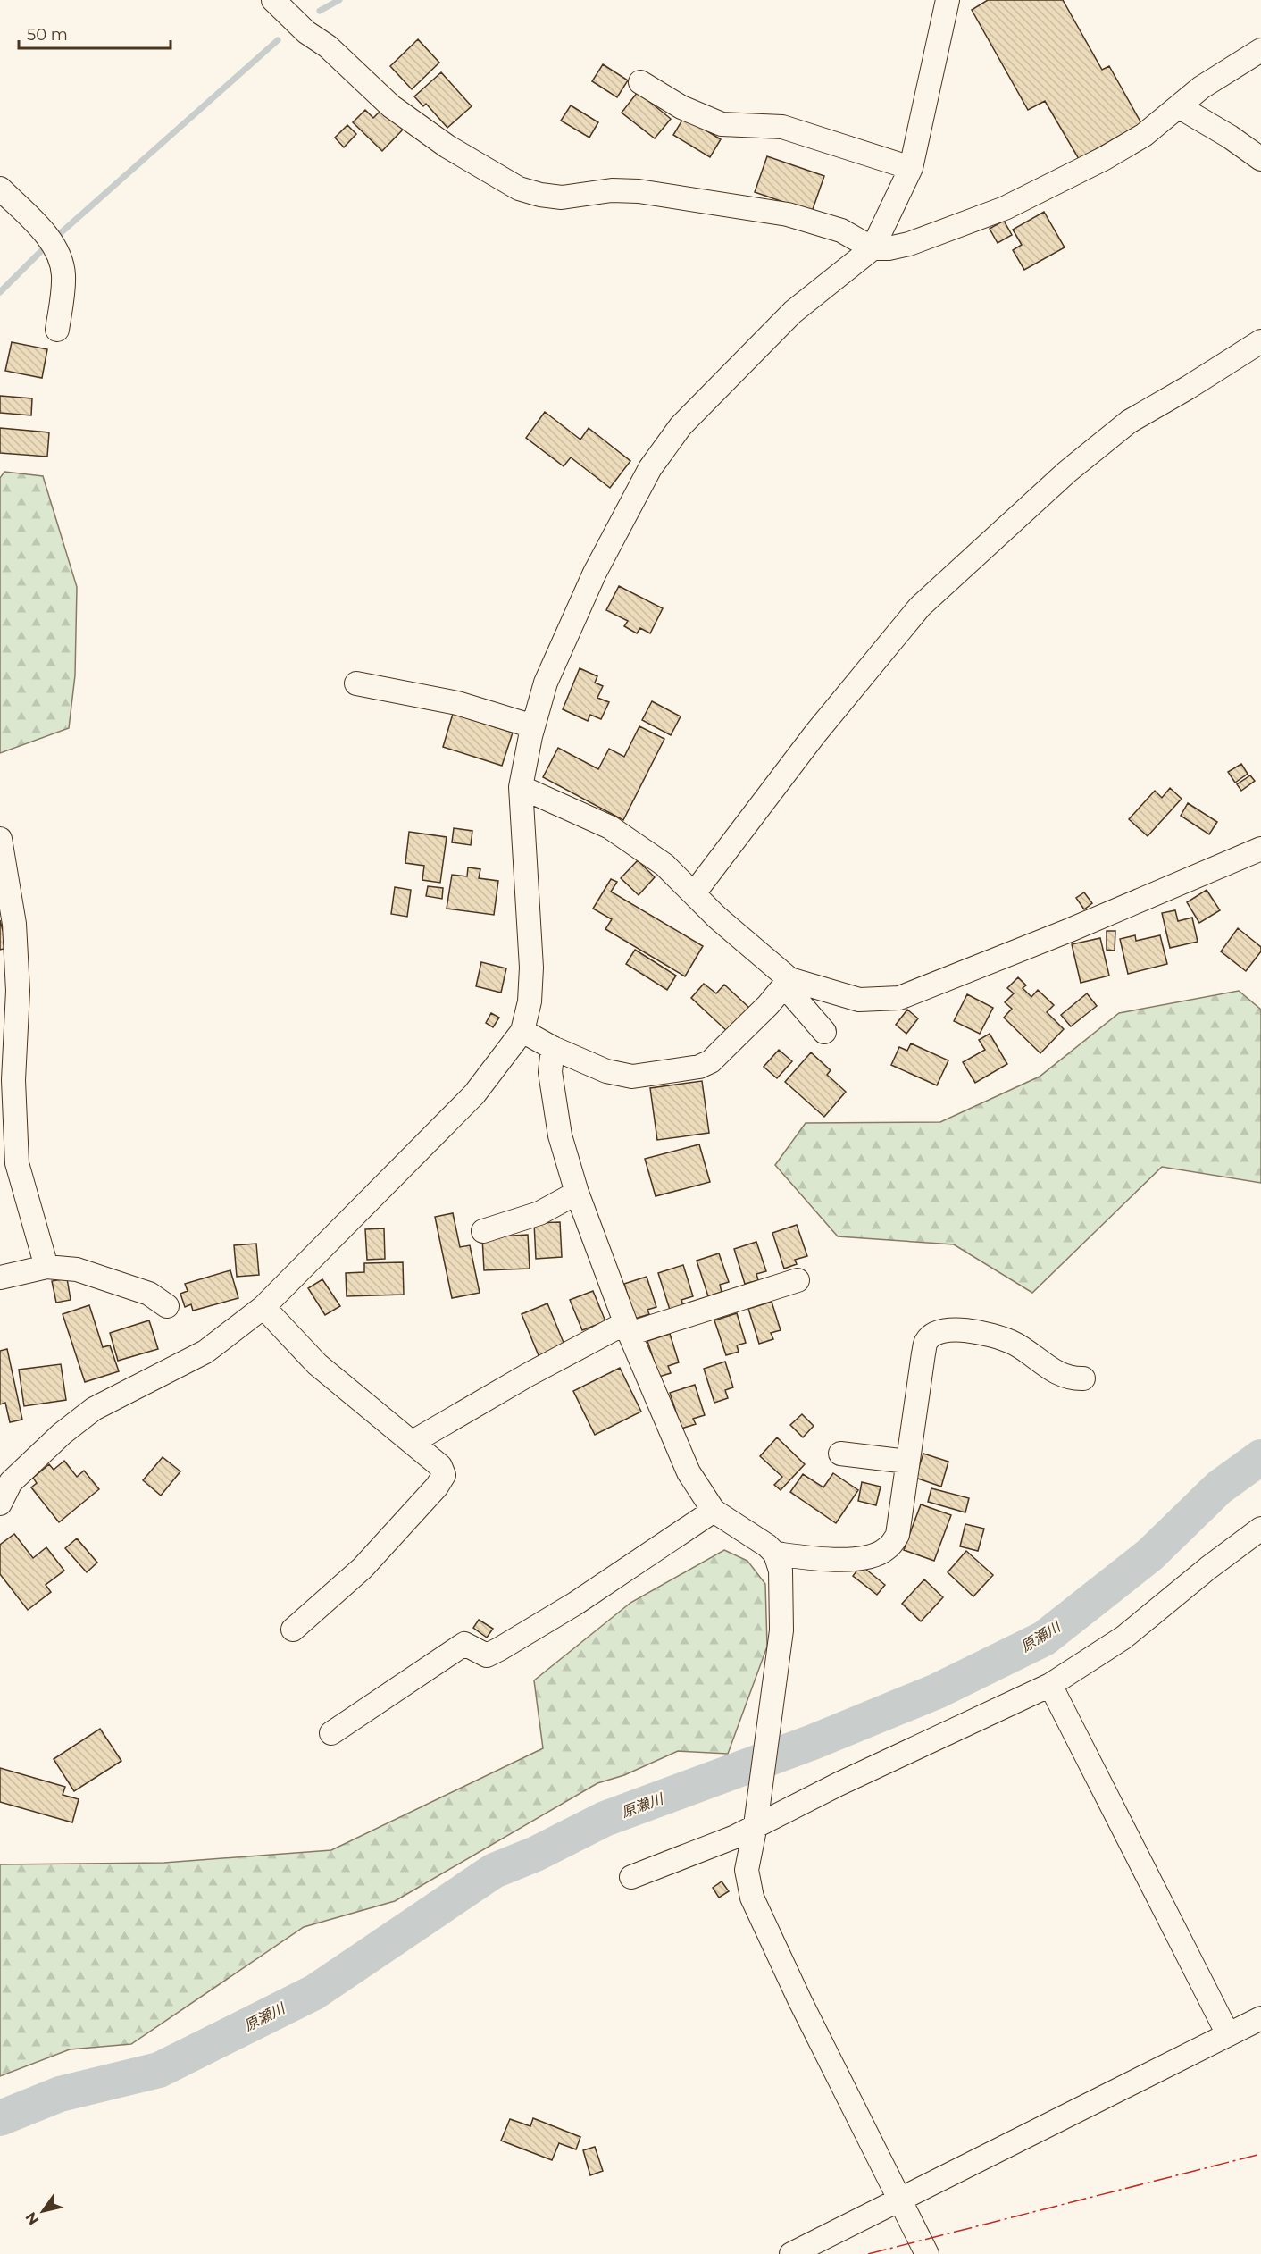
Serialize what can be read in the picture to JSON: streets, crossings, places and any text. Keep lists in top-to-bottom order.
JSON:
{
  "water": ["原瀬川"],
  "scale_bar": "50 m",
  "north": "bottom left"
}
